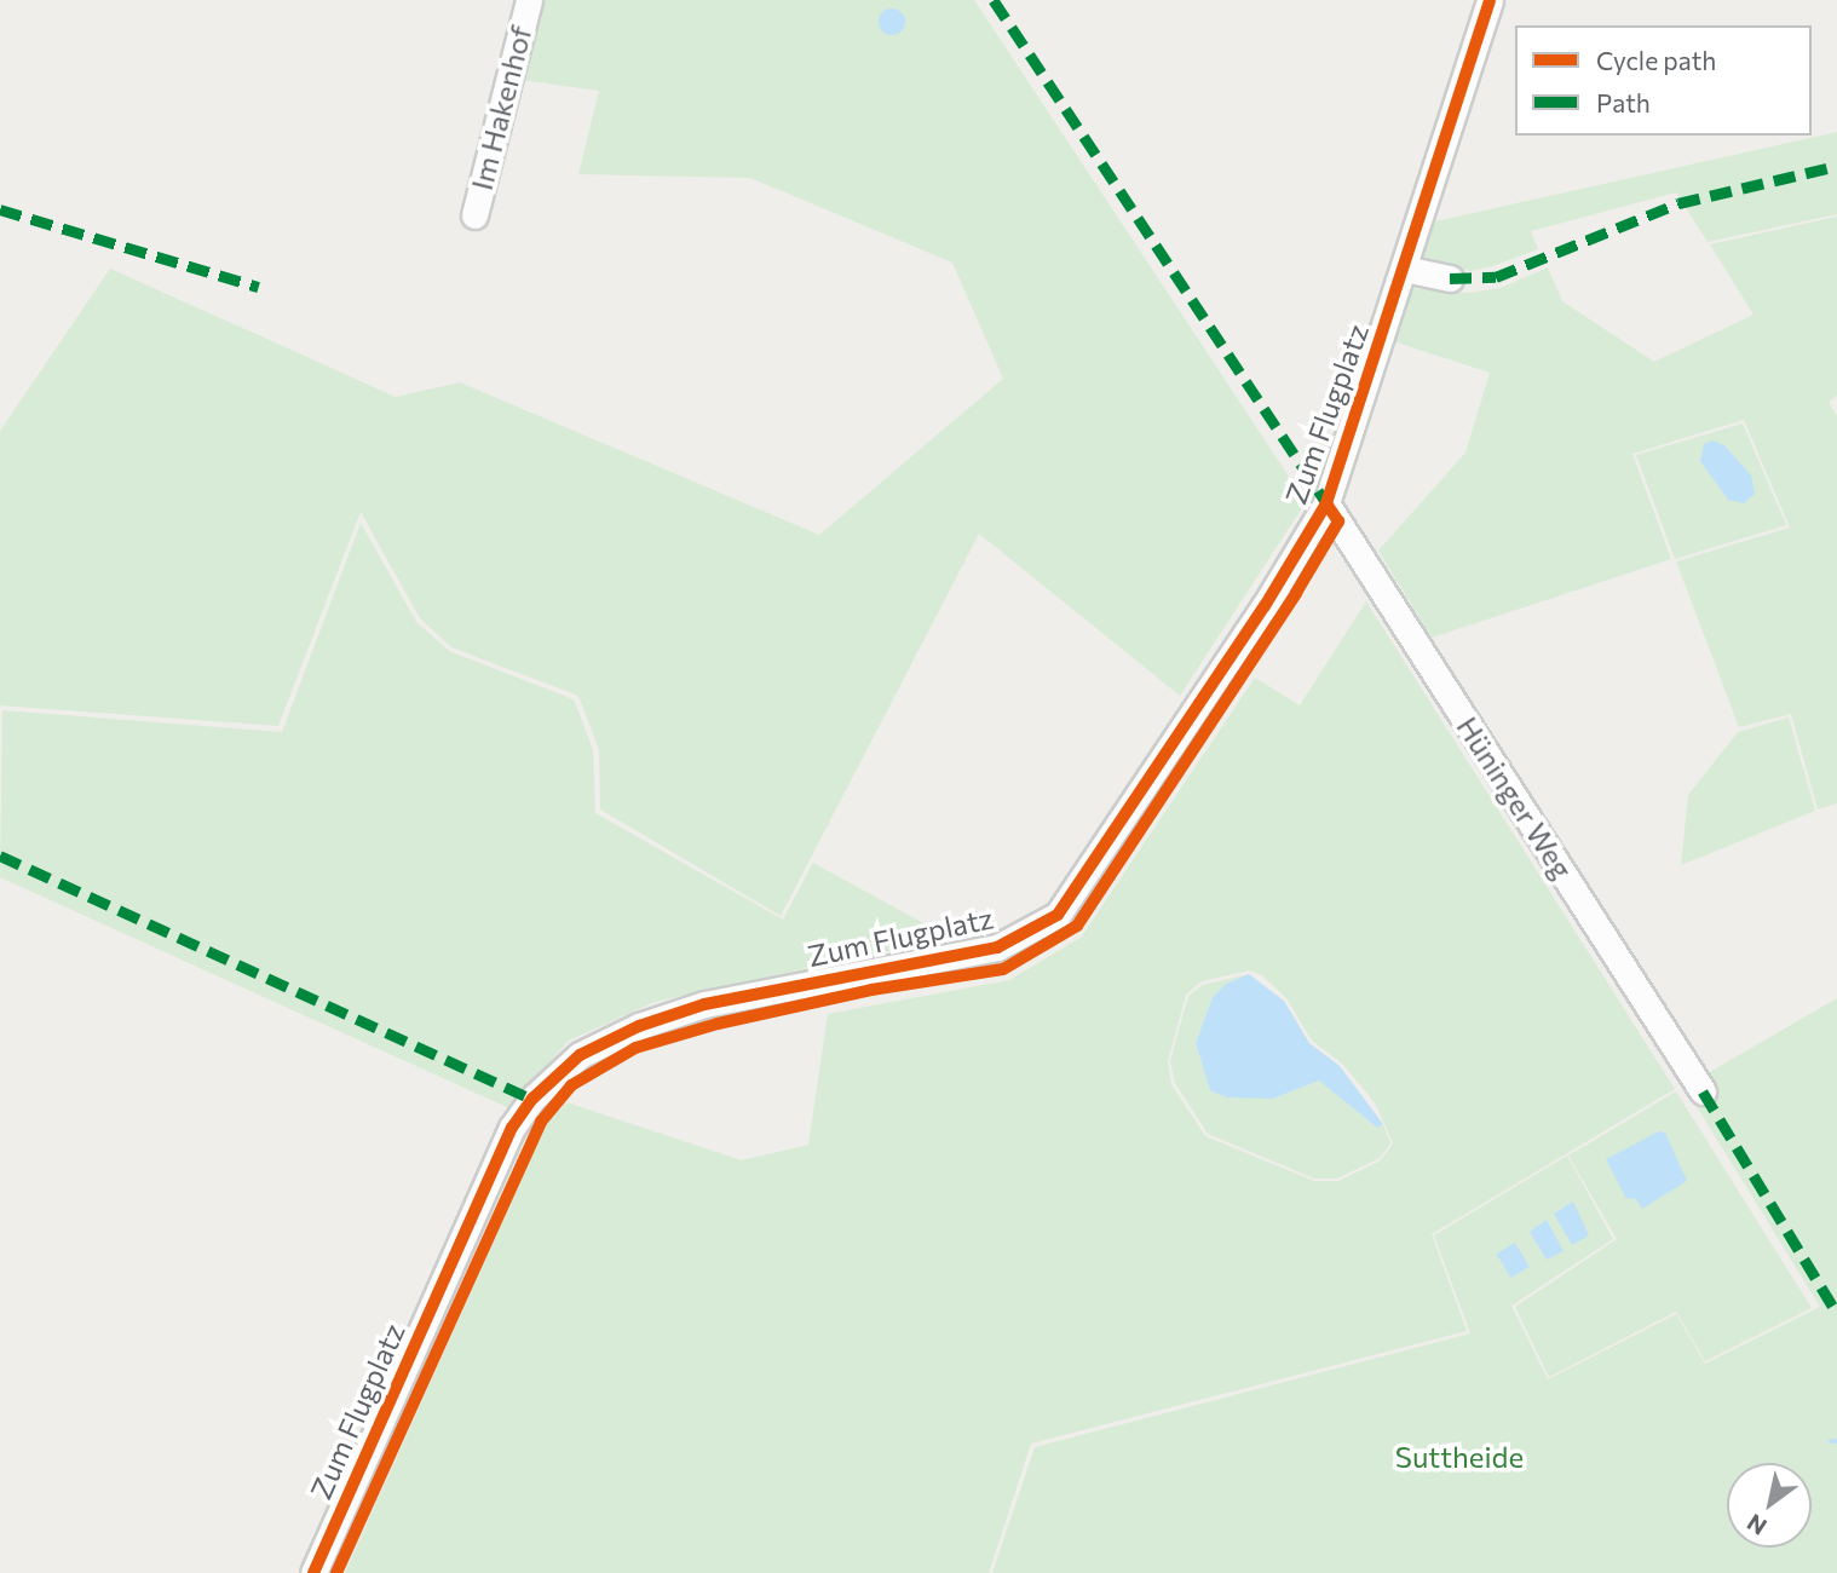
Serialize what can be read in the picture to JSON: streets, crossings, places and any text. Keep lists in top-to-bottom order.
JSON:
{
  "streets": {
    "street": ["Im Hakenhof", "Zum Flugplatz", "Hüninger Weg"]
  },
  "crossings": [
    ["Zum Flugplatz", "Hüninger Weg"]
  ],
  "parks": ["Suttheide"],
  "legend": ["Cycle path", "Path"],
  "north": "bottom left"
}
